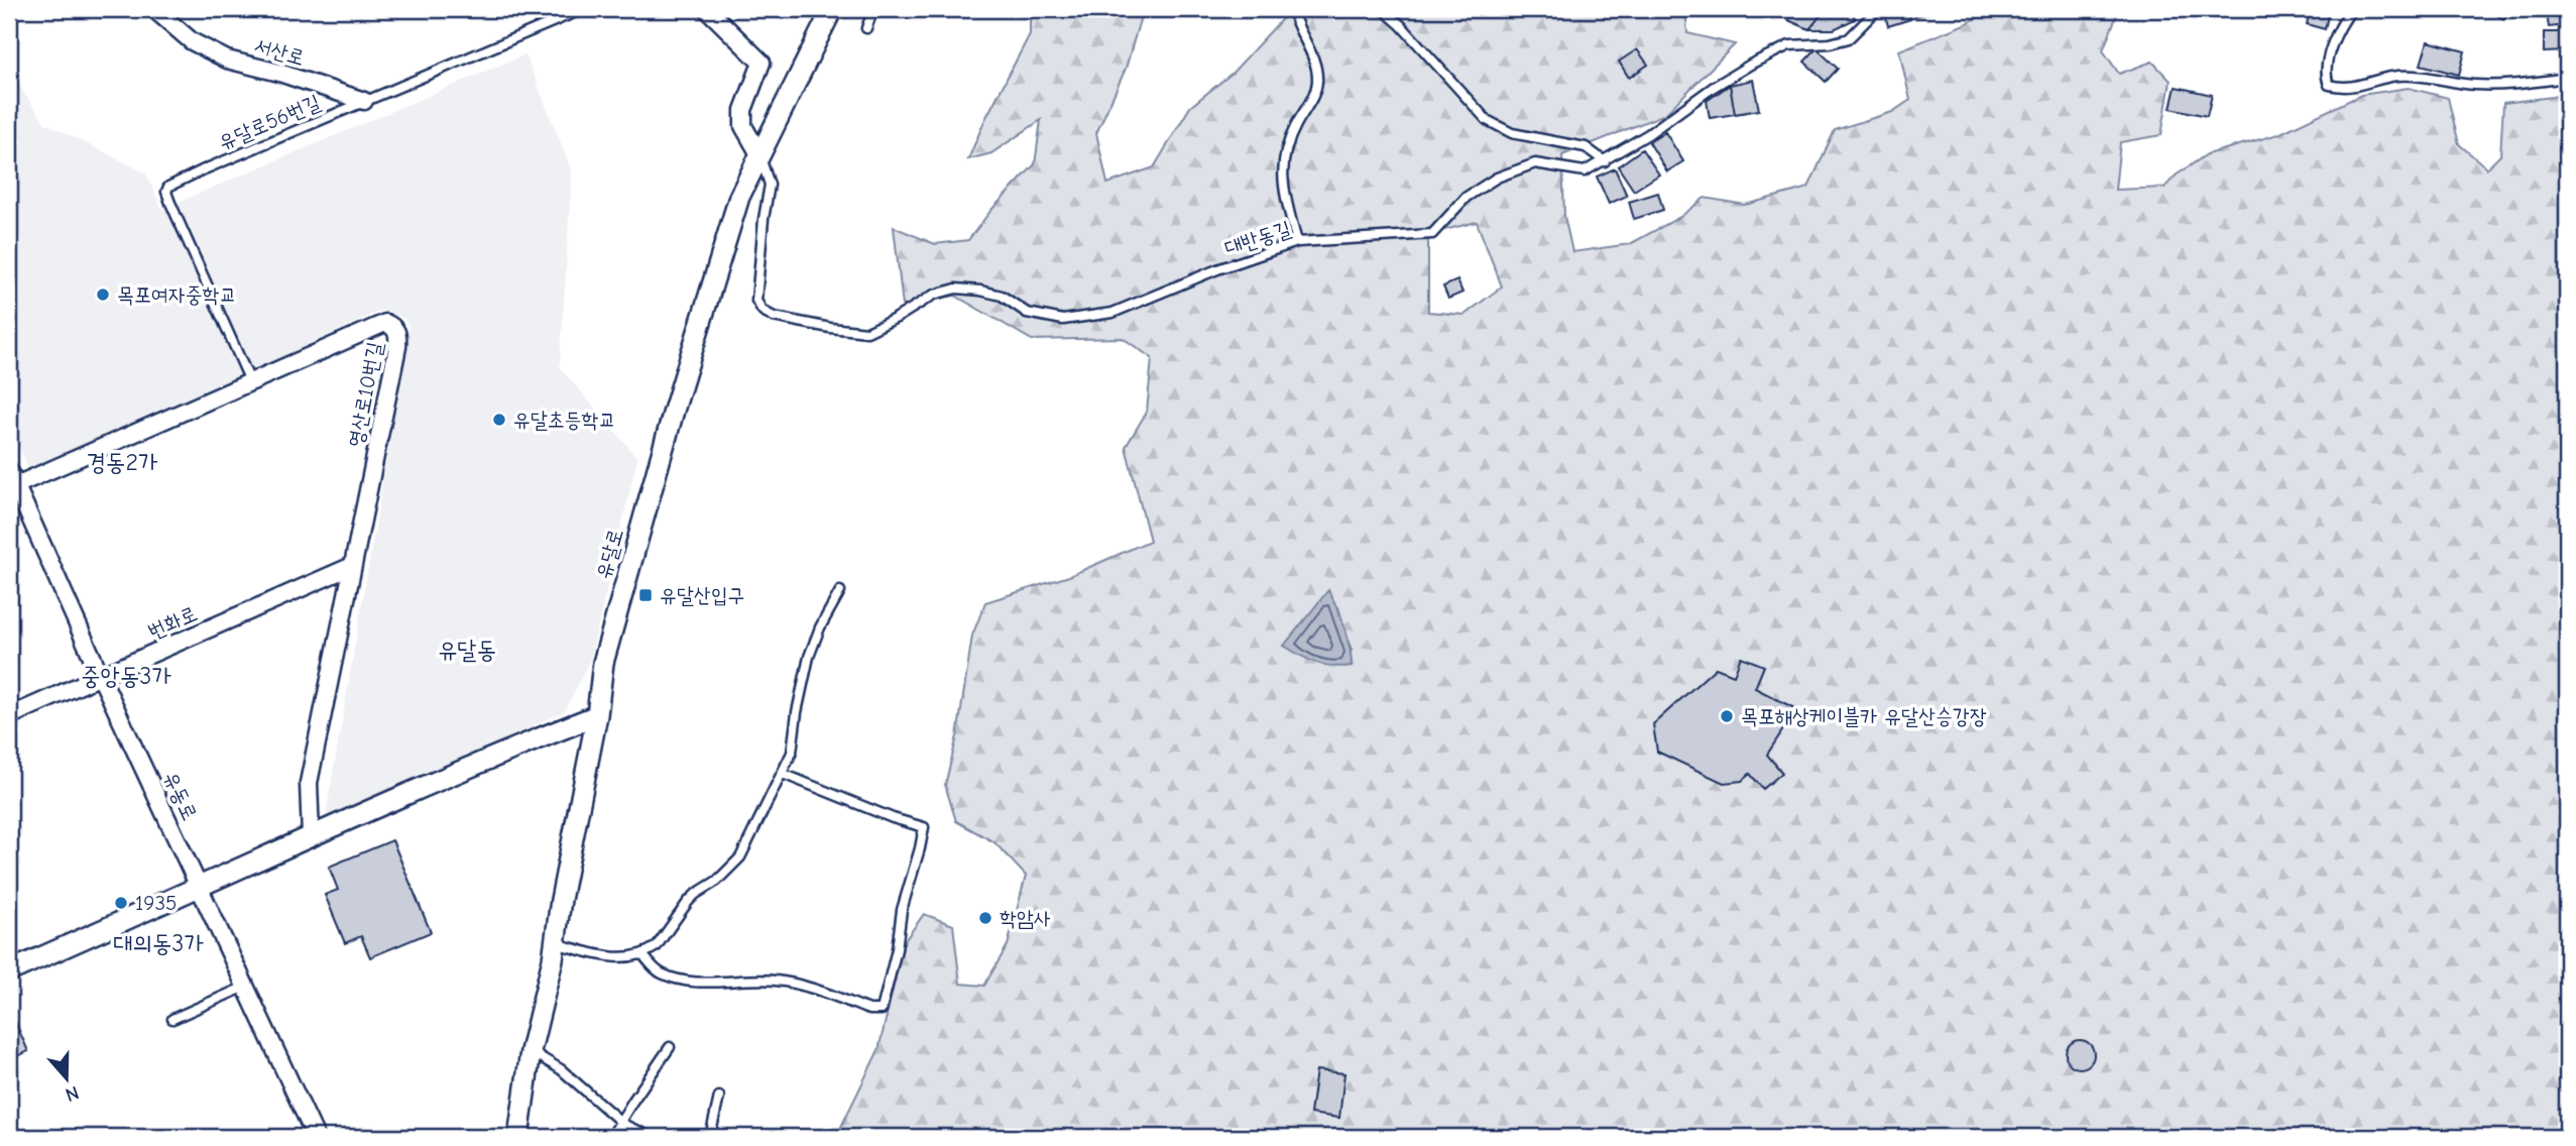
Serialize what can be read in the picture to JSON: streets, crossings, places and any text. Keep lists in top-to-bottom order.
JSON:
{
  "streets": {
    "street": [
      "서산로",
      "영산로10번길",
      "유달로",
      "번화로",
      "유동로"
    ],
    "lane": ["유달로56번길", "대반동길"]
  },
  "crossings": [
    ["서산로", "유달로56번길"],
    ["유달로56번길", "영산로10번길"],
    ["대반동길", "유달로"],
    ["영산로10번길", "번화로"],
    ["영산로10번길", "유동로"],
    ["번화로", "유동로"]
  ],
  "districts": [
    "경동2가",
    "유달동",
    "중앙동3가",
    "대의동3가"
  ],
  "places": {
    "other": [
      "목포여자중학교",
      "유달초등학교",
      "목포해상케이블카 유달산승강장",
      "1935",
      "학암사"
    ],
    "transit": ["유달산입구"]
  },
  "north": "bottom"
}
